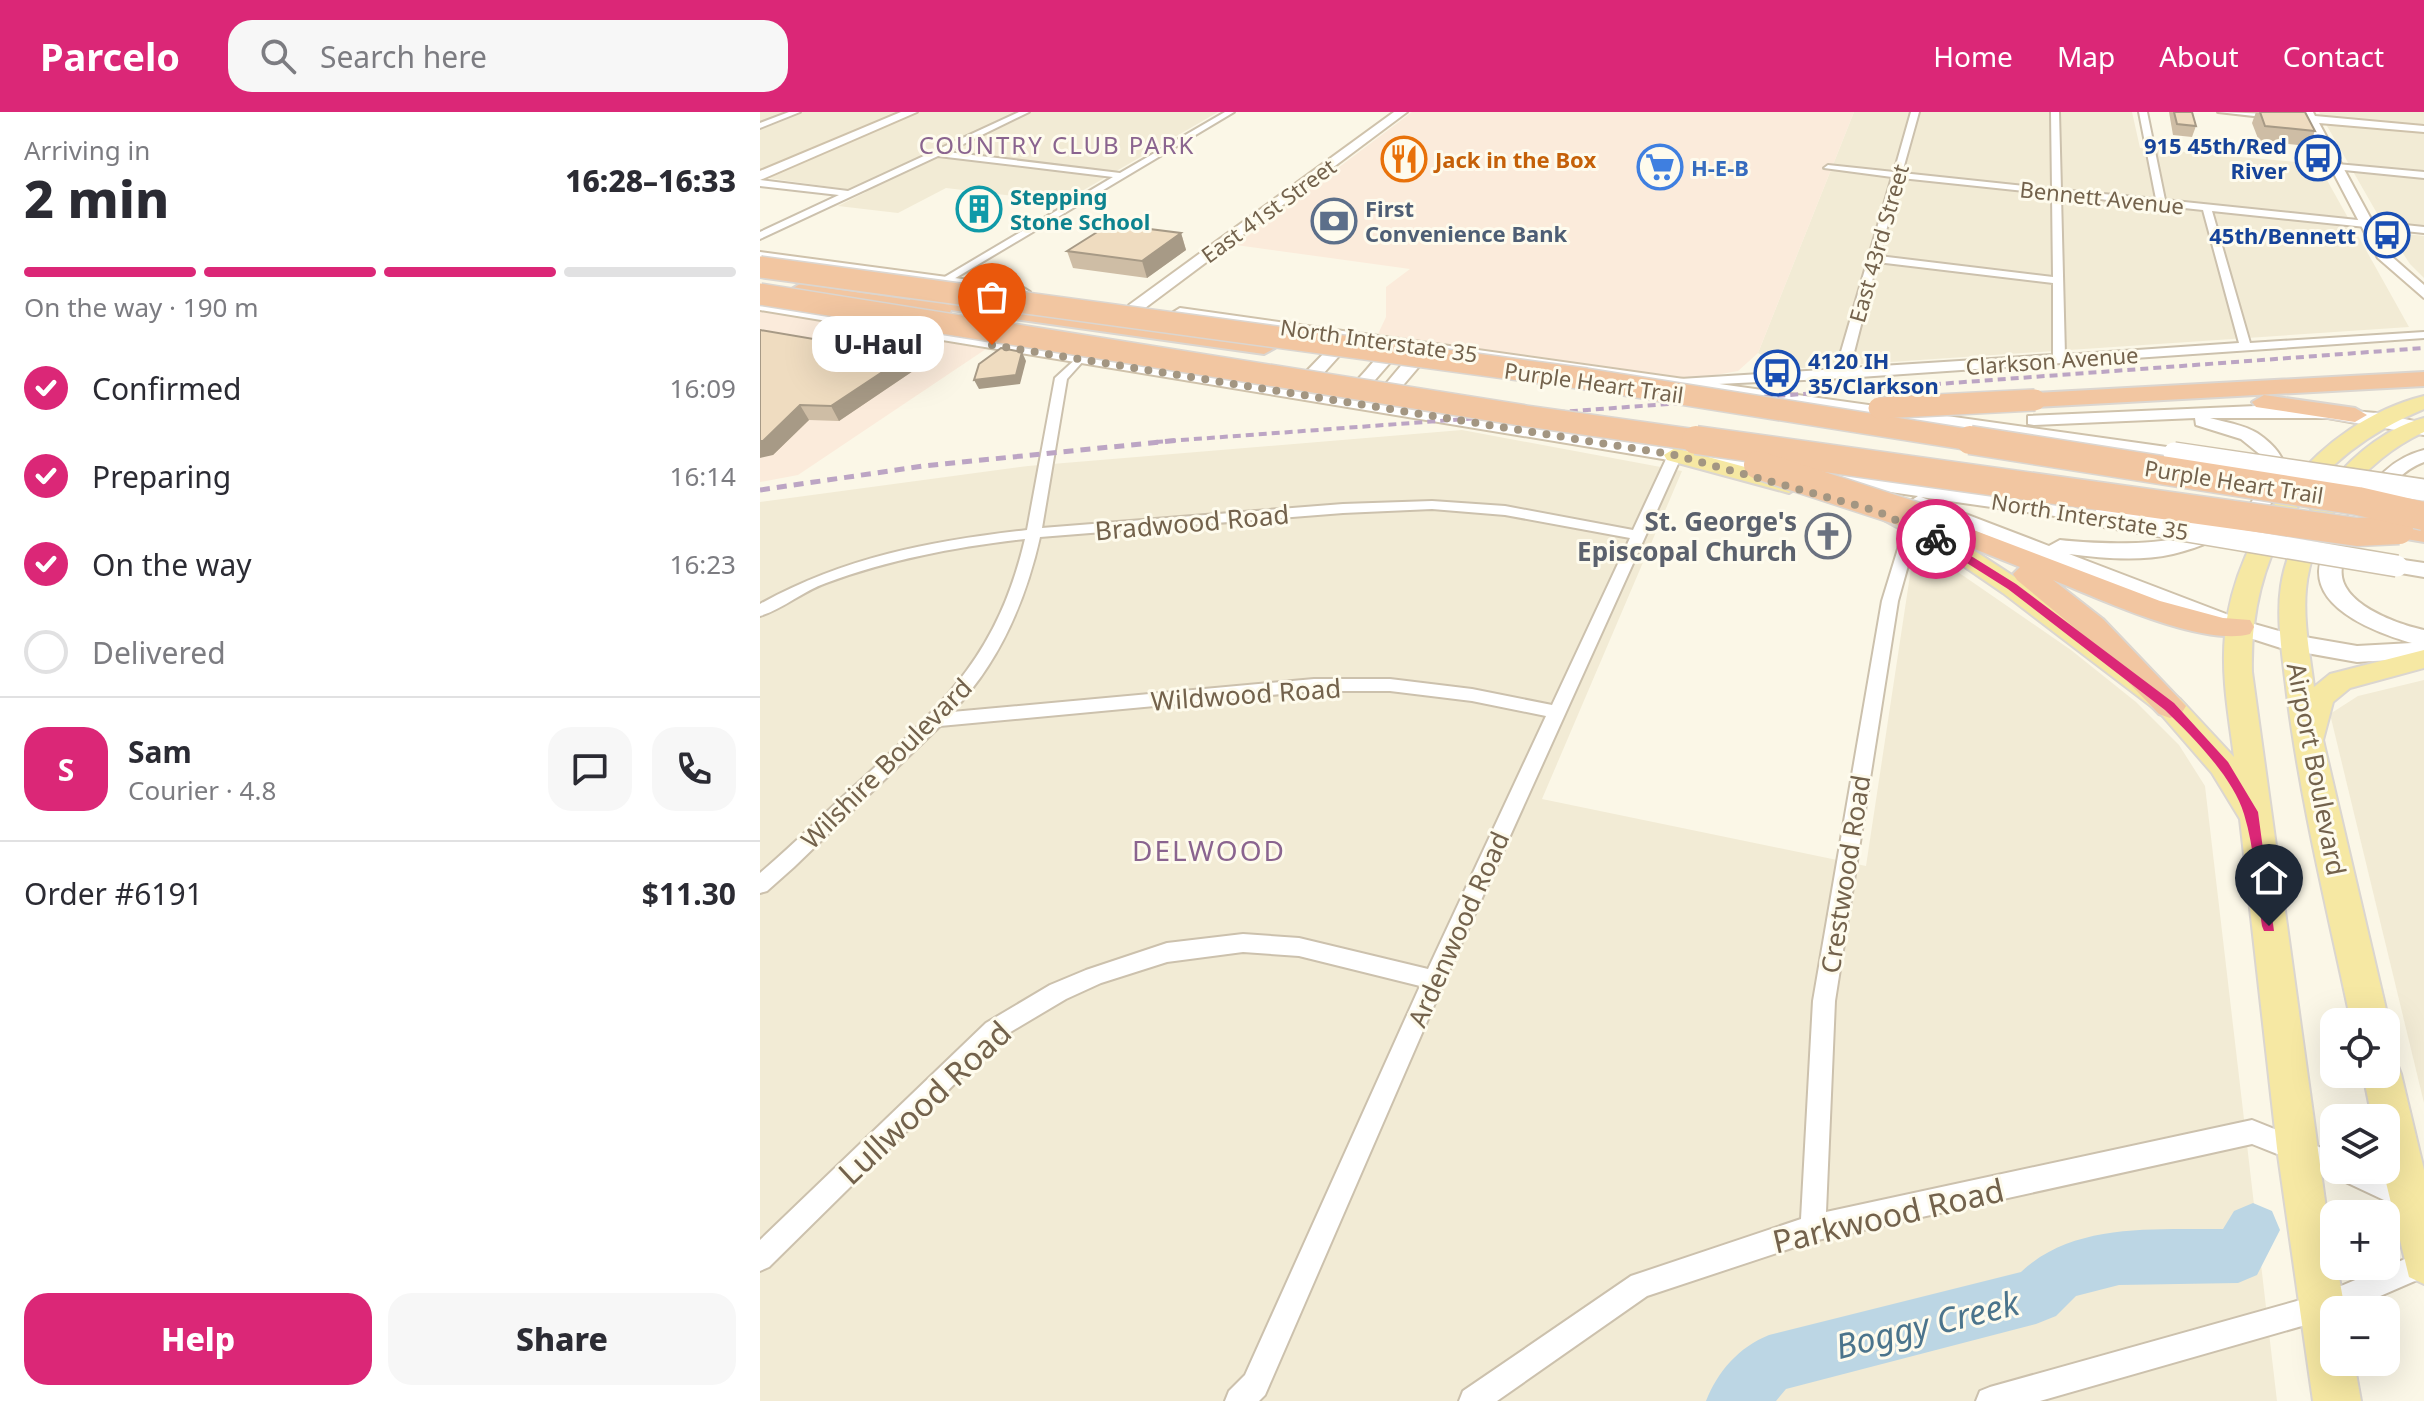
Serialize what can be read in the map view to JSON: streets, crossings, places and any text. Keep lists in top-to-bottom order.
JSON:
{
  "streets": {
    "highway": ["Purple Heart Trail"],
    "main road": ["East 41st Street", "North Interstate 35", "Airport Boulevard"],
    "street": [
      "Bennett Avenue",
      "East 43rd Street",
      "Clarkson Avenue",
      "Bradwood Road",
      "Wildwood Road",
      "Wilshire Boulevard",
      "Crestwood Road",
      "Ardenwood Road",
      "Lullwood Road",
      "Parkwood Road"
    ]
  },
  "crossings": [
    ["Bennett Avenue", "East 43rd Street"],
    ["East 41st Street", "North Interstate 35"],
    ["East 43rd Street", "Clarkson Avenue"],
    ["North Interstate 35", "Clarkson Avenue"],
    ["North Interstate 35", "Wilshire Boulevard"],
    ["North Interstate 35", "Ardenwood Road"],
    ["Bradwood Road", "Wilshire Boulevard"],
    ["Bradwood Road", "Ardenwood Road"],
    ["Wildwood Road", "Wilshire Boulevard"],
    ["Wildwood Road", "Ardenwood Road"],
    ["Airport Boulevard", "Parkwood Road"],
    ["Crestwood Road", "Parkwood Road"],
    ["Ardenwood Road", "Lullwood Road"]
  ],
  "districts": ["COUNTRY CLUB PARK", "DELWOOD"],
  "water": ["Boggy Creek"],
  "places": {
    "bus stop": ["915 45th/Red River", "45th/Bennett", "4120 IH 35/Clarkson"],
    "restaurant": ["Jack in the Box"],
    "supermarket": ["H-E-B"],
    "building": ["Stepping Stone School"],
    "bank": ["First Convenience Bank"],
    "other": ["U-Haul"],
    "church": ["St. George's Episcopal Church"]
  },
  "page": {
    "header": "Parcelo",
    "search": "Search here",
    "nav": [
      "Home",
      "Map",
      "About",
      "Contact"
    ],
    "heading": ["2 min", "Arriving in", "16:28–16:33"],
    "panel": [
      "Sam",
      "Courier · 4.8",
      "Order #6191",
      "$11.30"
    ],
    "bar": "On the way · 190 m",
    "bubble": "U-Haul",
    "list": [
      ["Confirmed", "16:09"],
      ["Preparing", "16:14"],
      ["On the way", "16:23"],
      "Delivered"
    ],
    "round": "S",
    "map_buttons": ["+", "−"],
    "buttons": ["Help", "Share"]
  }
}
